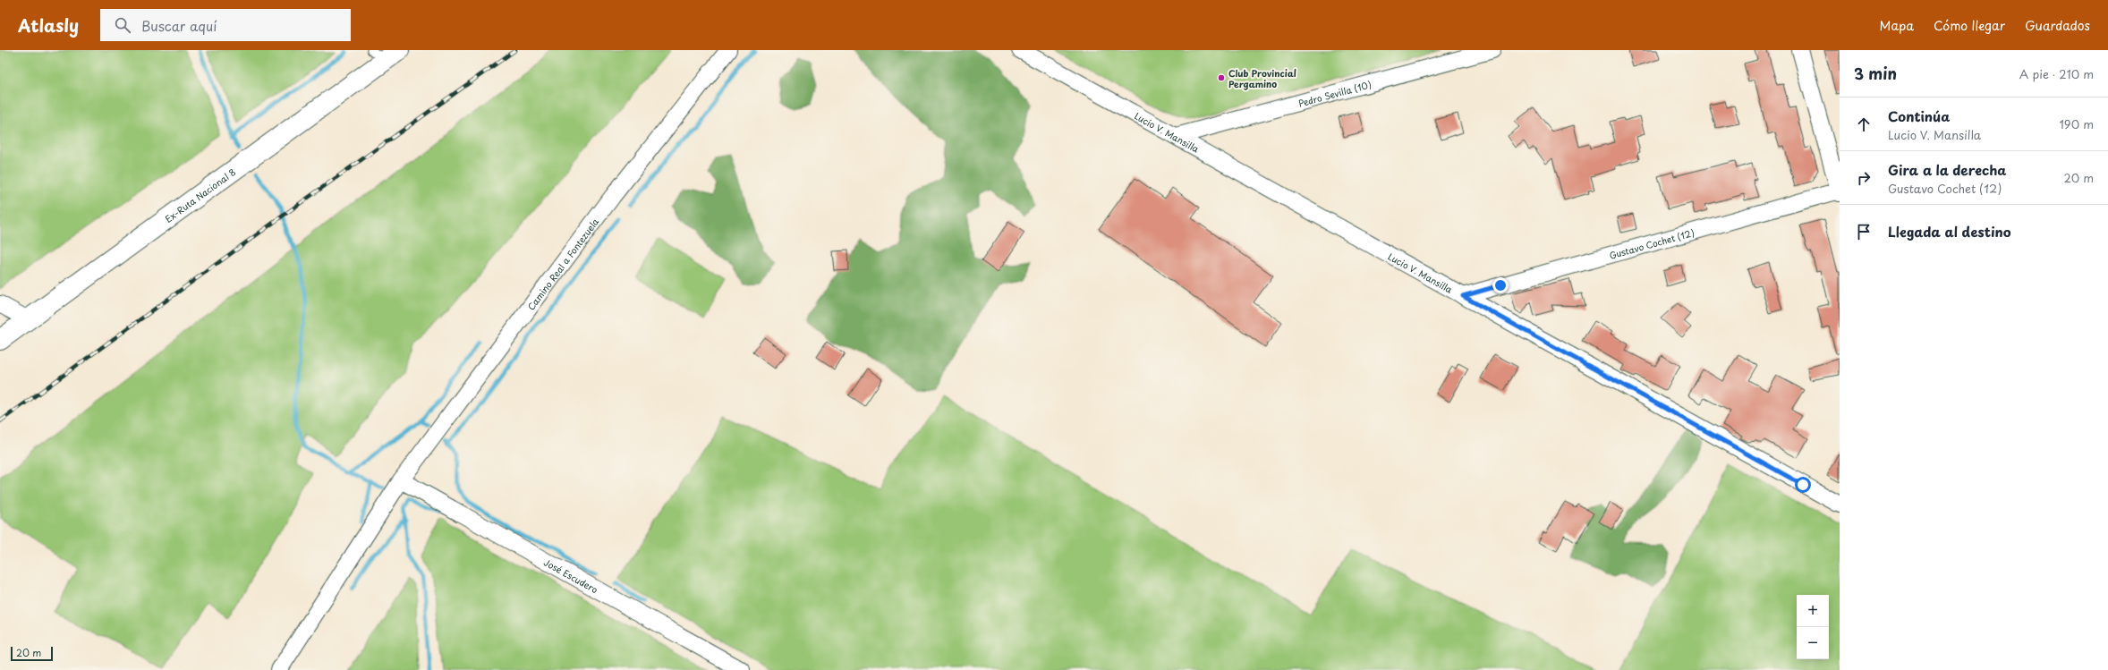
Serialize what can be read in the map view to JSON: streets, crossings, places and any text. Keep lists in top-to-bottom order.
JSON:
{
  "streets": {
    "main road": ["Ex-Ruta Nacional 8"],
    "street": [
      "Pedro Sevilla (10)",
      "Lucio V. Mansilla",
      "Gustavo Cochet (12)",
      "Camino Real a Fontezuela",
      "José Escudero"
    ]
  },
  "crossings": [
    ["Pedro Sevilla (10)", "Lucio V. Mansilla"],
    ["Lucio V. Mansilla", "Gustavo Cochet (12)"],
    ["Camino Real a Fontezuela", "José Escudero"]
  ],
  "places": ["Club Provincial Pergamino"],
  "scale_bar": "20 m",
  "page": {
    "header": "Atlasly",
    "search": "Buscar aquí",
    "nav": ["Mapa", "Cómo llegar", "Guardados"],
    "heading": ["3 min", "A pie · 210 m"],
    "list": [
      ["Continúa", "Lucio V. Mansilla", "190 m"],
      ["Gira a la derecha", "Gustavo Cochet (12)", "20 m"],
      "Llegada al destino"
    ],
    "map_buttons": ["+", "−"],
    "scale": "20 m"
  }
}
